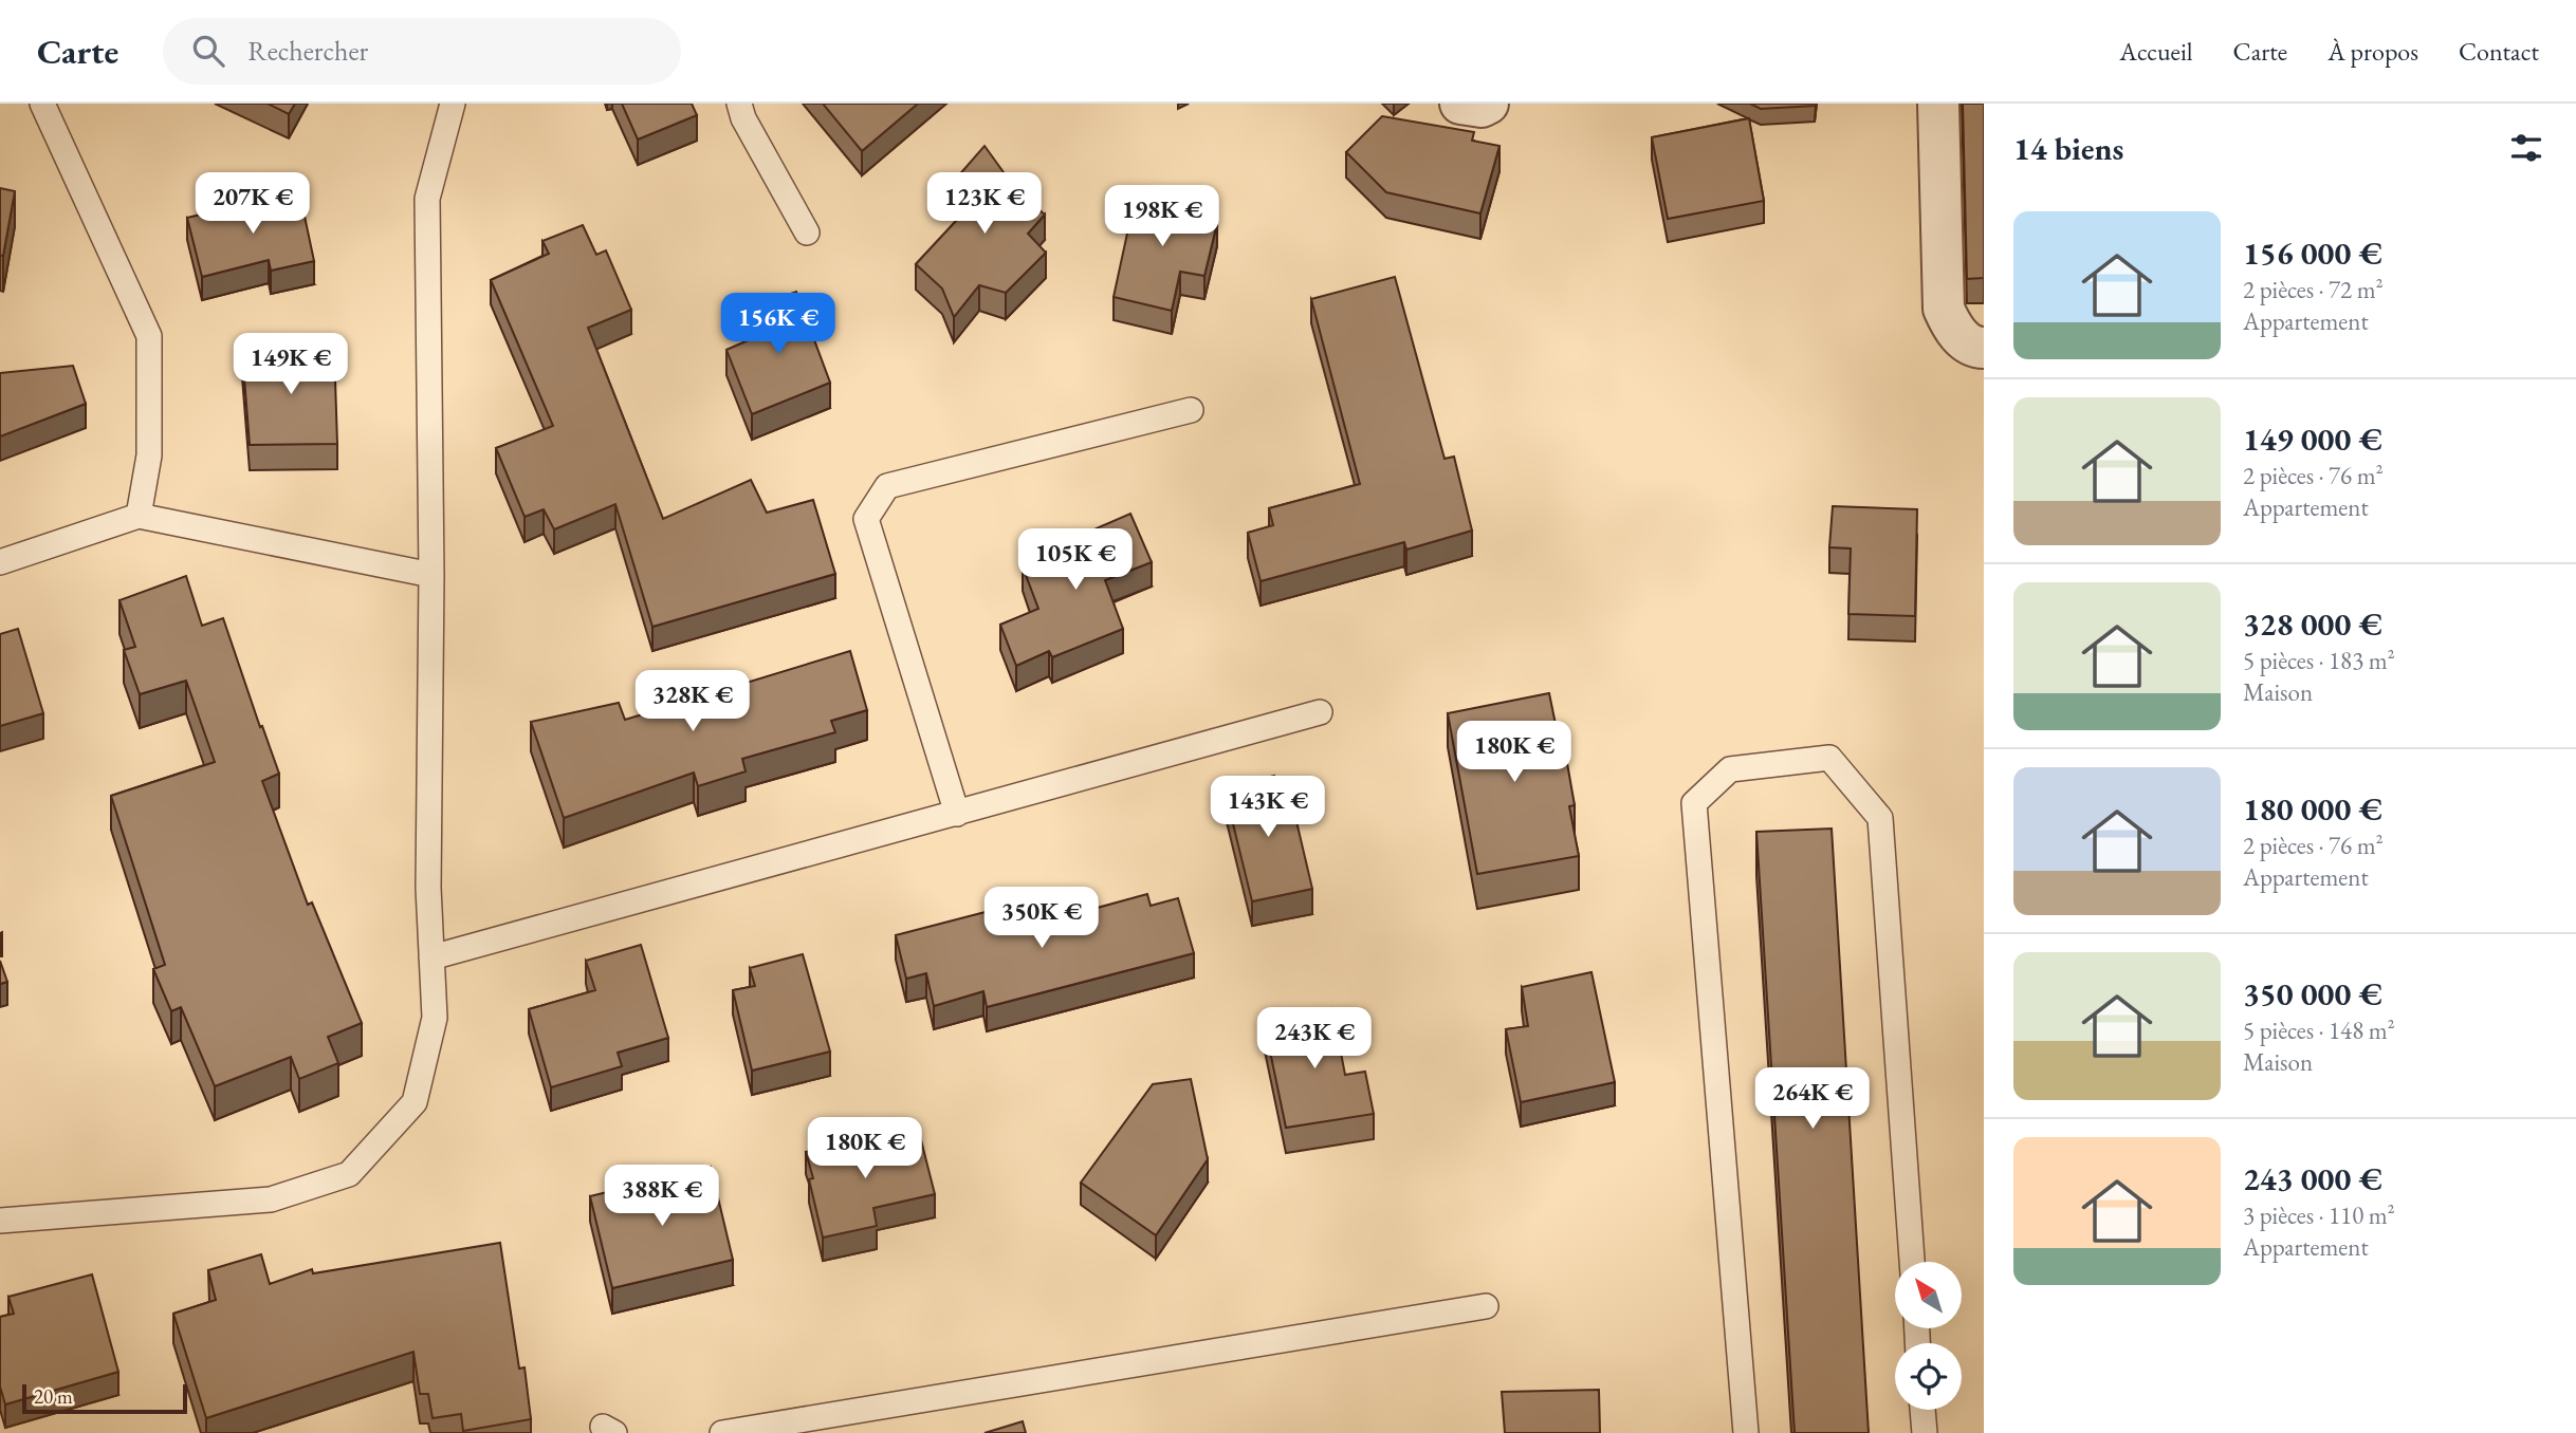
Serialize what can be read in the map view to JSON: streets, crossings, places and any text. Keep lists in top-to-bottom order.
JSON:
{
  "scale_bar": "20 m",
  "north": "top left",
  "page": {
    "header": "Carte",
    "search": "Rechercher",
    "nav": [
      "Accueil",
      "Carte",
      "À propos",
      "Contact"
    ],
    "heading": "14 biens",
    "price": [
      "207K €",
      "123K €",
      "198K €",
      "156K €",
      "149K €",
      "105K €",
      "328K €",
      "180K €",
      "143K €",
      "350K €",
      "243K €",
      "264K €",
      "180K €",
      "388K €"
    ],
    "list": [
      {
        "name": "156 000 €",
        "note": "2 pièces · 72 m² · Appartement"
      },
      {
        "name": "149 000 €",
        "note": "2 pièces · 76 m² · Appartement"
      },
      {
        "name": "328 000 €",
        "note": "5 pièces · 183 m² · Maison"
      },
      {
        "name": "180 000 €",
        "note": "2 pièces · 76 m² · Appartement"
      },
      {
        "name": "350 000 €",
        "note": "5 pièces · 148 m² · Maison"
      },
      {
        "name": "243 000 €",
        "note": "3 pièces · 110 m² · Appartement"
      }
    ],
    "scale": "20 m"
  }
}
